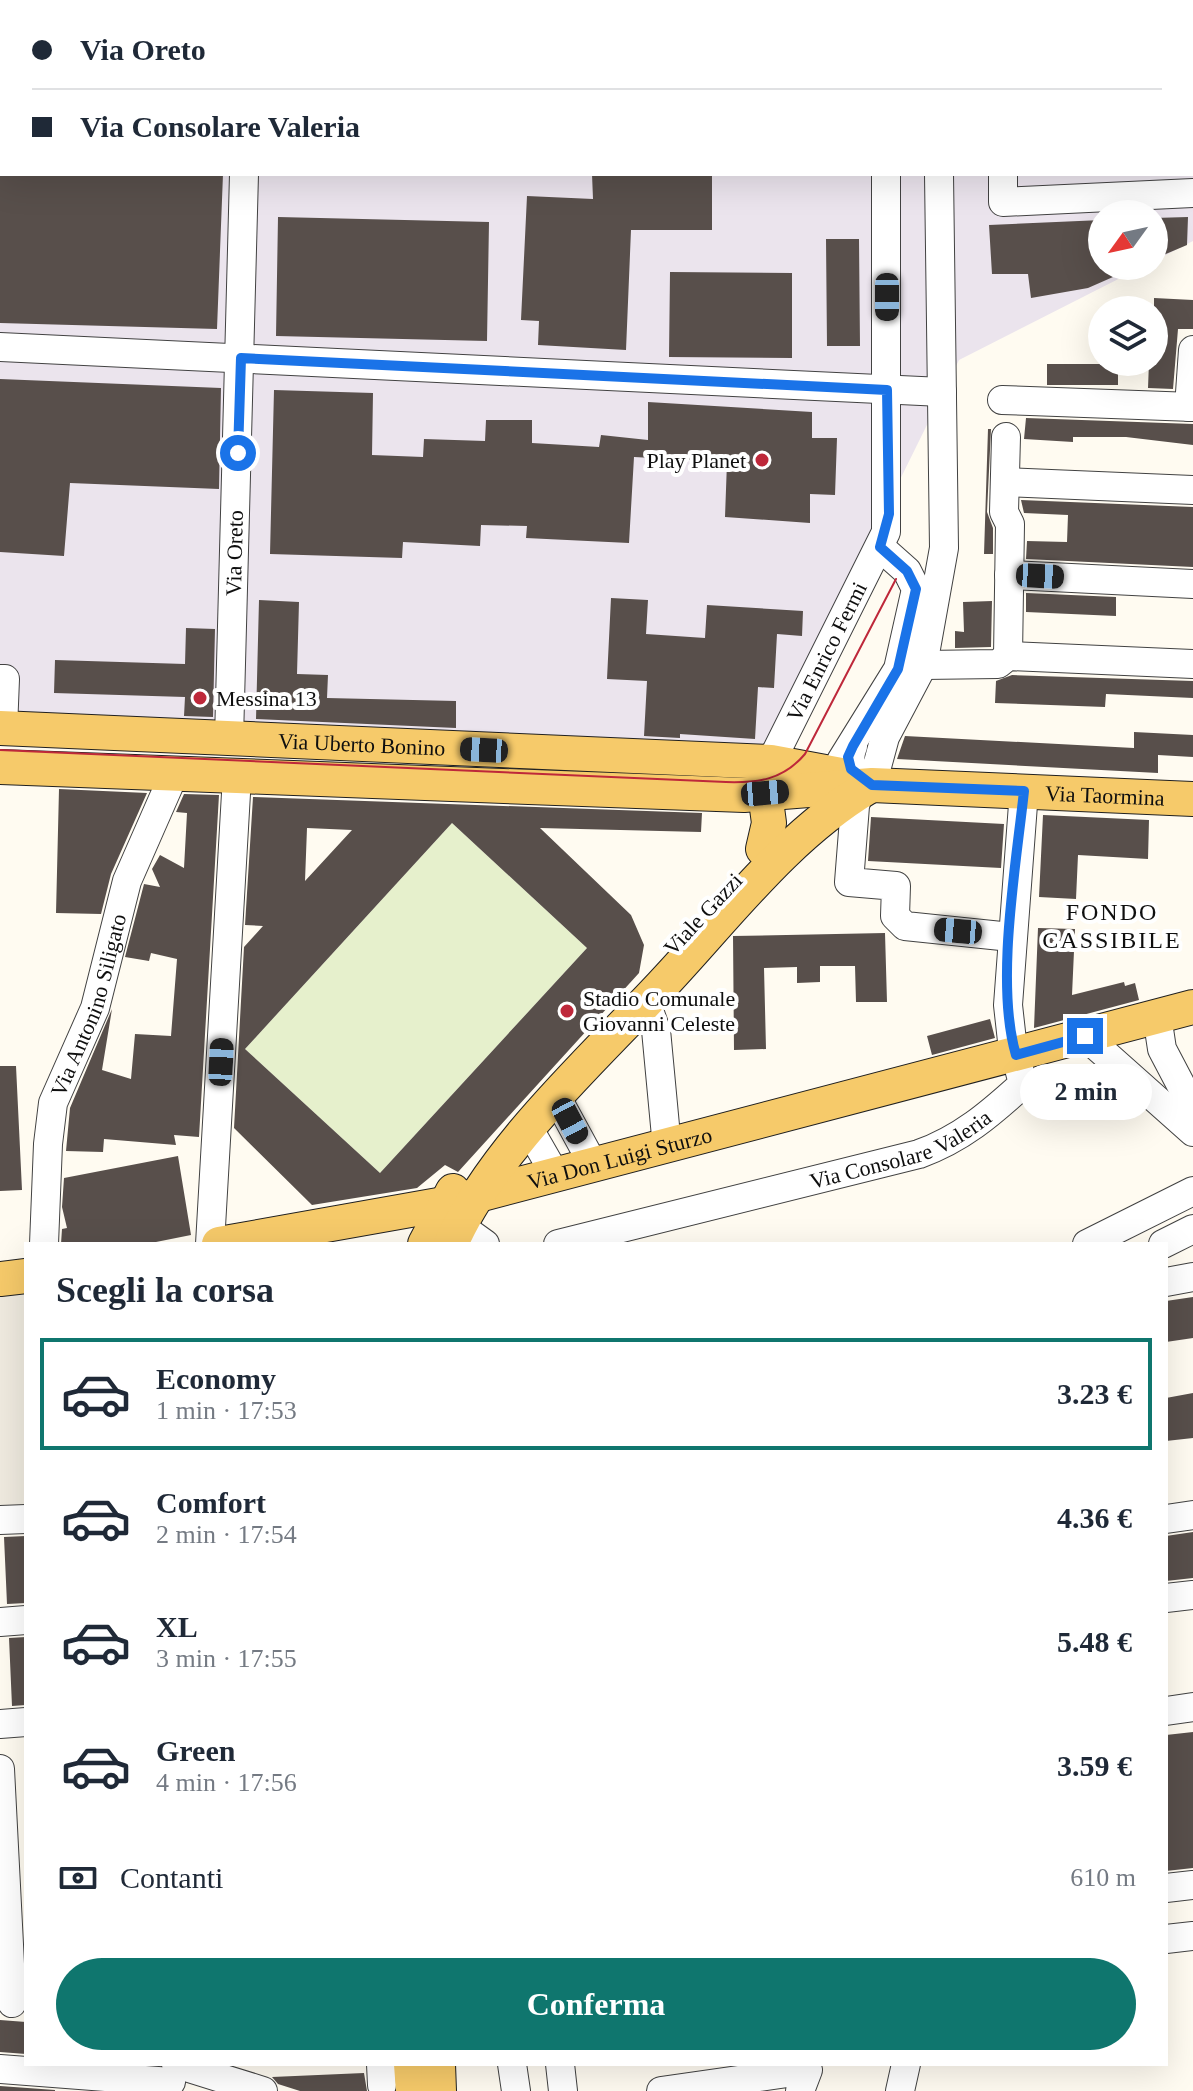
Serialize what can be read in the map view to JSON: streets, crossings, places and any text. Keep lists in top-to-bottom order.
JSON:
{
  "streets": {
    "main road": [
      "Via Uberto Bonino",
      "Via Taormina",
      "Viale Gazzi",
      "Via Consolare Valeria",
      "Via Don Luigi Sturzo"
    ],
    "street": ["Via Oreto", "Via Enrico Fermi", "Via Antonino Siligato"]
  },
  "crossings": [
    ["Via Oreto", "Via Uberto Bonino"],
    ["Via Enrico Fermi", "Via Uberto Bonino"],
    ["Via Enrico Fermi", "Via Taormina"],
    ["Via Uberto Bonino", "Via Taormina"],
    ["Via Uberto Bonino", "Via Antonino Siligato"],
    ["Via Taormina", "Viale Gazzi"],
    ["Viale Gazzi", "Via Don Luigi Sturzo"],
    ["Via Consolare Valeria", "Via Don Luigi Sturzo"]
  ],
  "districts": ["FONDO CASSIBILE"],
  "places": ["Play Planet", "Messina 13", "Stadio Comunale Giovanni Celeste"],
  "north": "bottom left",
  "page": {
    "banner": ["Via Oreto", "Via Consolare Valeria"],
    "bubble": "2 min",
    "heading": "Scegli la corsa",
    "list": [
      {
        "name": "Economy",
        "note": "1 min · 17:53",
        "value": "3.23 €"
      },
      {
        "name": "Comfort",
        "note": "2 min · 17:54",
        "value": "4.36 €"
      },
      {
        "name": "XL",
        "note": "3 min · 17:55",
        "value": "5.48 €"
      },
      {
        "name": "Green",
        "note": "4 min · 17:56",
        "value": "3.59 €"
      }
    ],
    "pay": ["Contanti", "610 m"],
    "buttons": "Conferma"
  }
}
